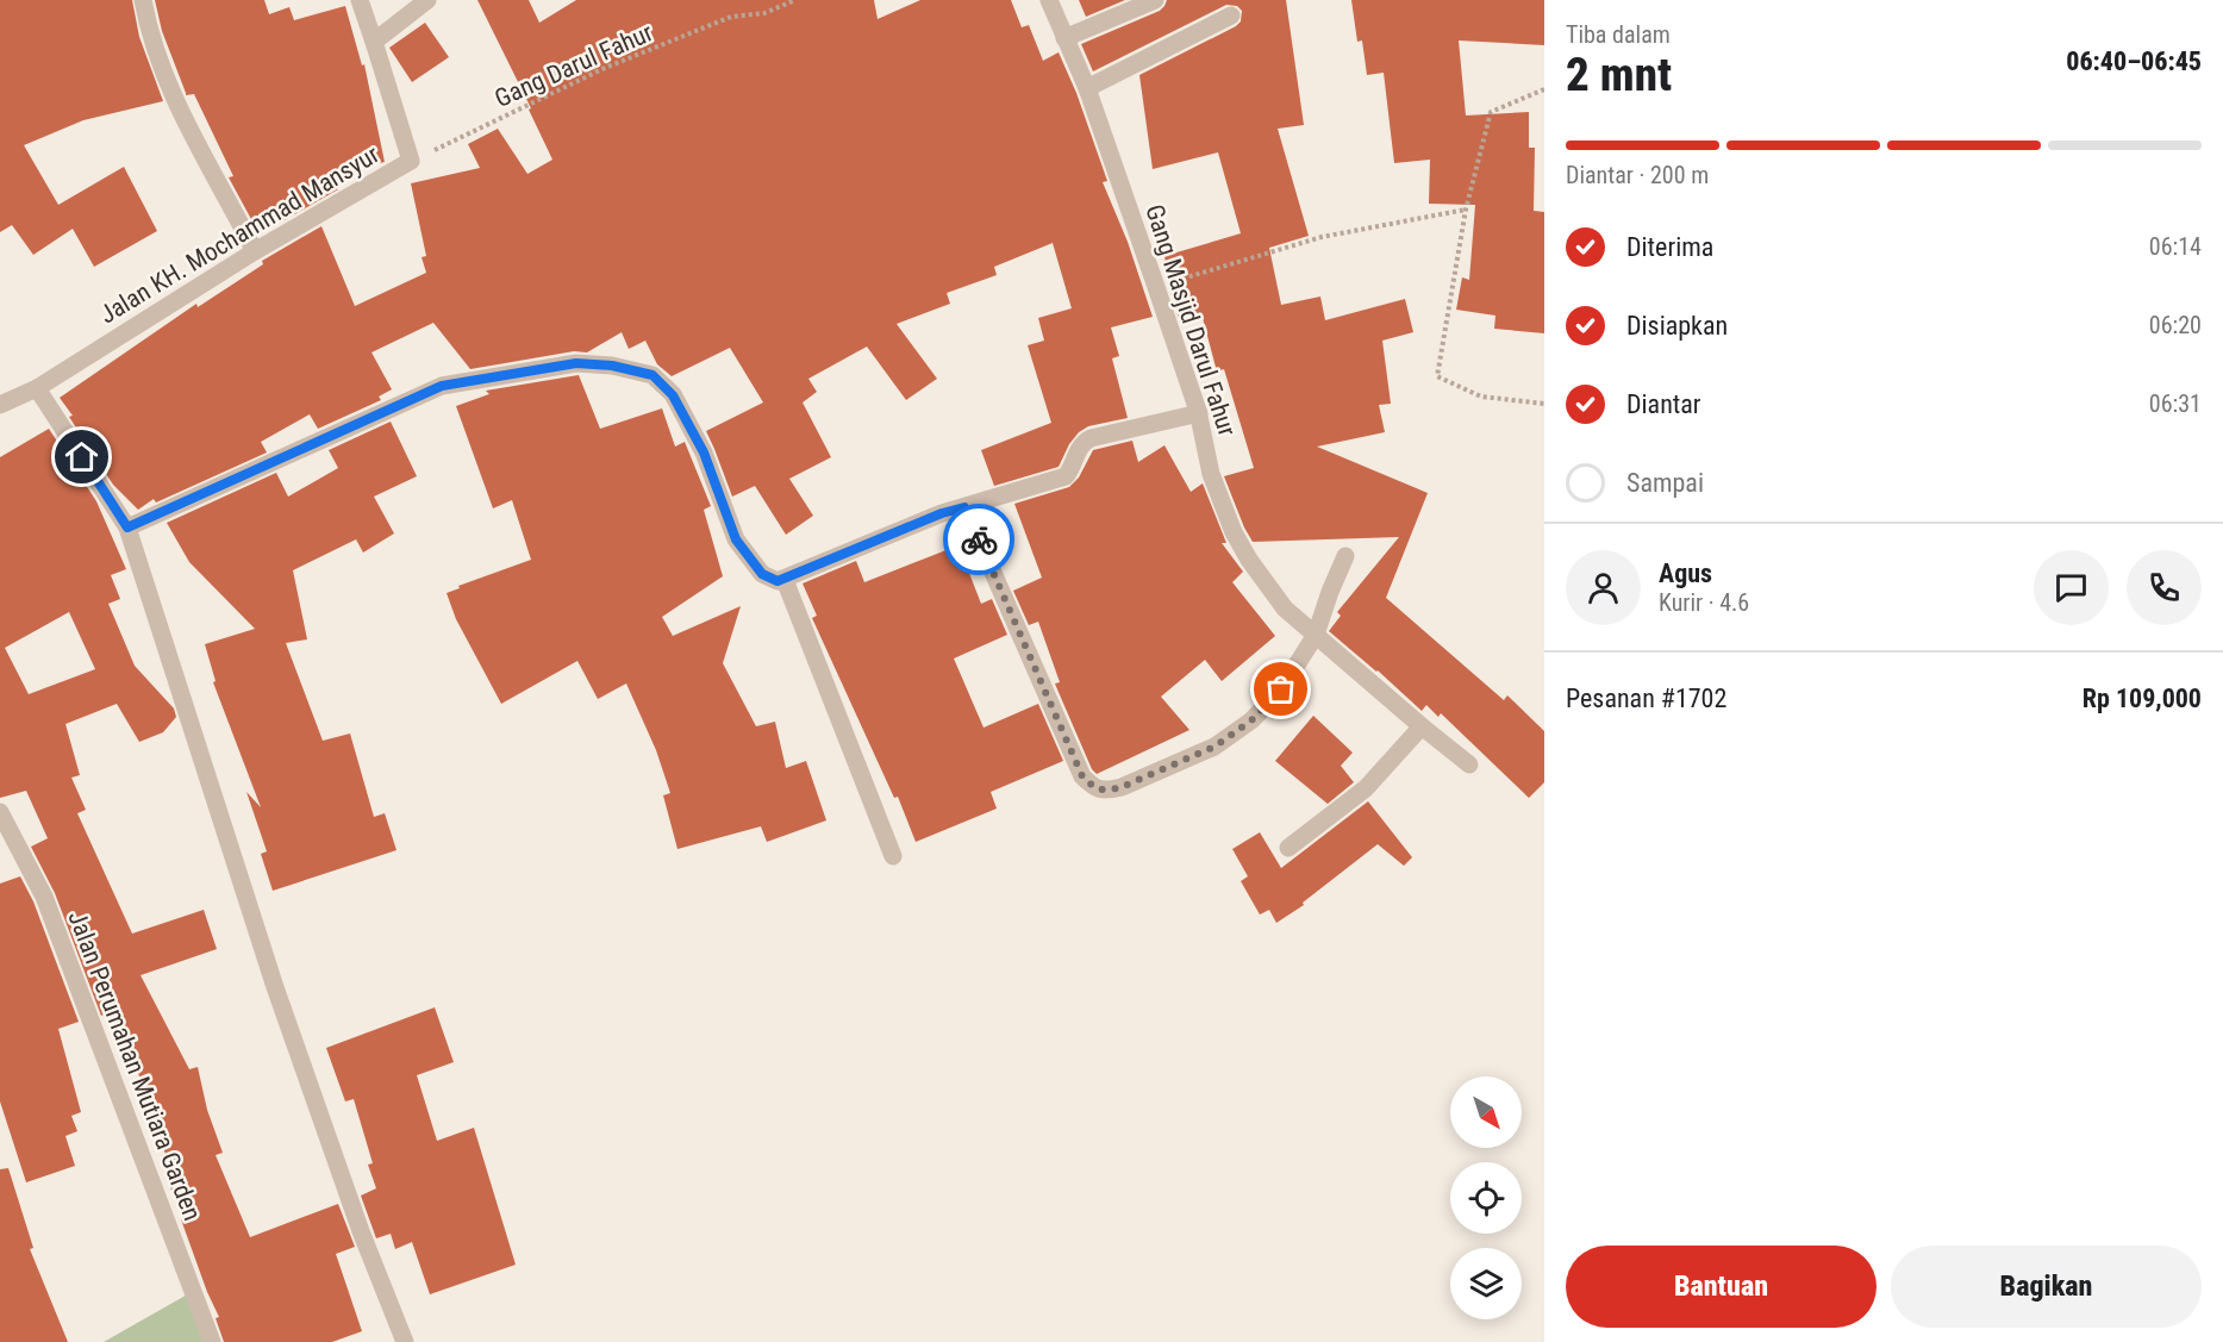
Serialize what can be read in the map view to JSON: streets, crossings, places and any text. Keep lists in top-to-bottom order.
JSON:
{
  "streets": {
    "street": ["Jalan KH. Mochammad Mansyur", "Gang Masjid Darul Fahur", "Jalan Perumahan Mutiara Garden"],
    "path": ["Gang Darul Fahur"]
  },
  "crossings": [
    ["Gang Darul Fahur", "Jalan KH. Mochammad Mansyur"]
  ],
  "north": "bottom right",
  "page": {
    "heading": ["2 mnt", "Tiba dalam", "06:40–06:45"],
    "panel": [
      "Agus",
      "Kurir · 4.6",
      "Pesanan #1702",
      "Rp 109,000"
    ],
    "bar": "Diantar · 200 m",
    "list": [
      ["Diterima", "06:14"],
      ["Disiapkan", "06:20"],
      ["Diantar", "06:31"],
      "Sampai"
    ],
    "buttons": ["Bantuan", "Bagikan"]
  }
}
